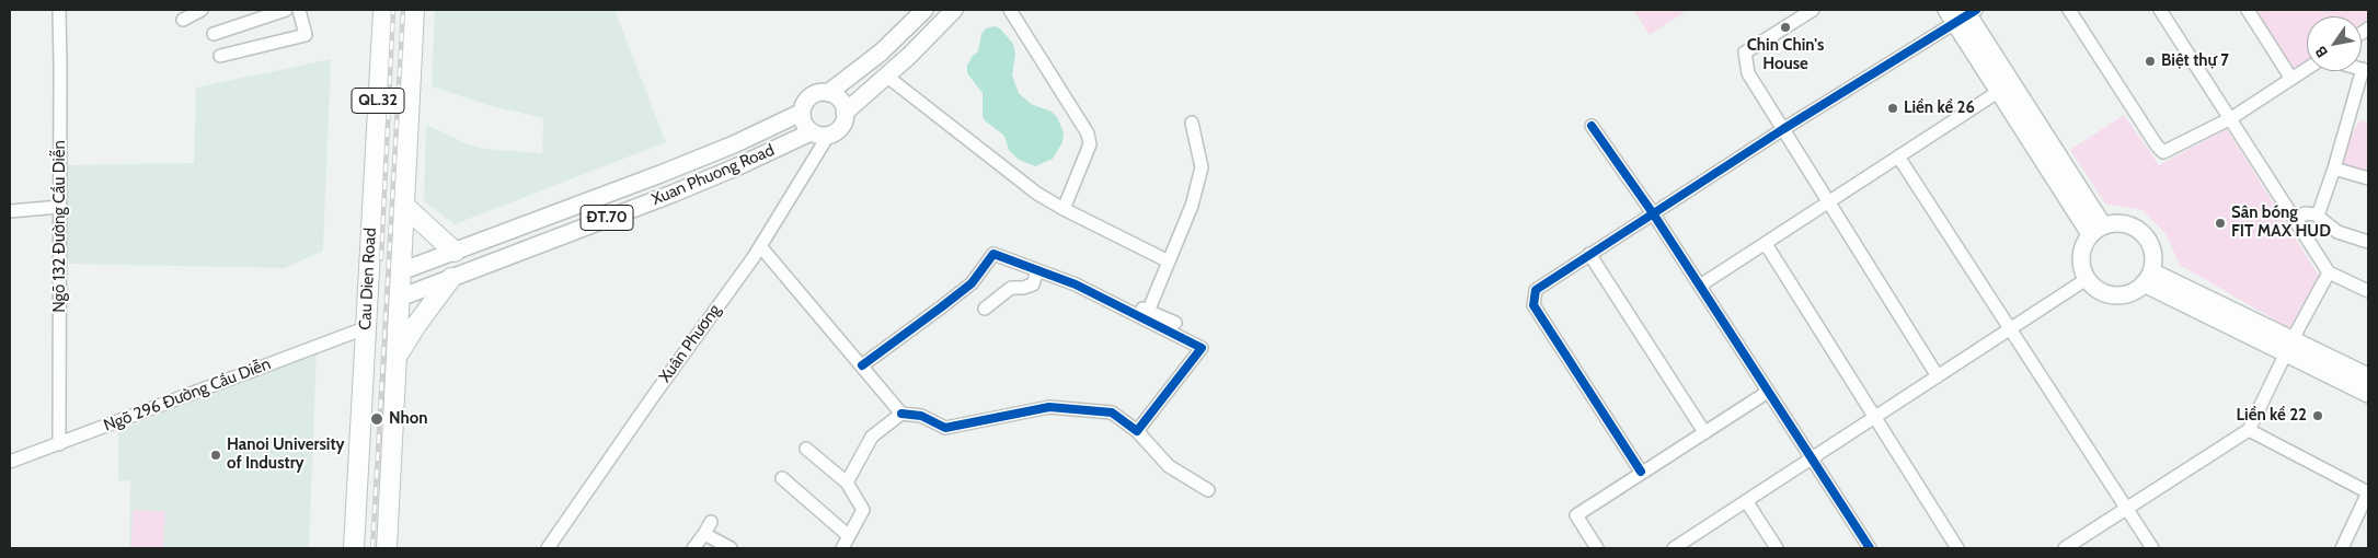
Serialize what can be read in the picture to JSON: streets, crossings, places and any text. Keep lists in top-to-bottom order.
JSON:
{
  "streets": {
    "highway": ["QL.32", "ĐT.70", "Cau Dien Road"],
    "main road": ["Xuan Phuong Road"],
    "street": ["Ngõ 132 Đường Cầu Diễn", "Xuân Phương", "Ngõ 296 Đường Cầu Diễn"]
  },
  "crossings": [
    ["Xuan Phuong Road", "ĐT.70"],
    ["Xuan Phuong Road", "Cau Dien Road"],
    ["Xuan Phuong Road", "Xuân Phương"],
    ["ĐT.70", "Cau Dien Road"],
    ["ĐT.70", "Ngõ 296 Đường Cầu Diễn"],
    ["Ngõ 132 Đường Cầu Diễn", "Ngõ 296 Đường Cầu Diễn"],
    ["Cau Dien Road", "Ngõ 296 Đường Cầu Diễn"]
  ],
  "places": [
    "Chin Chin's House",
    "Biệt thự 7",
    "Liền kề 26",
    "Sân bóng FIT MAX HUD",
    "Liền kề 22",
    "Nhon",
    "Hanoi University of Industry"
  ],
  "north": "bottom left"
}
